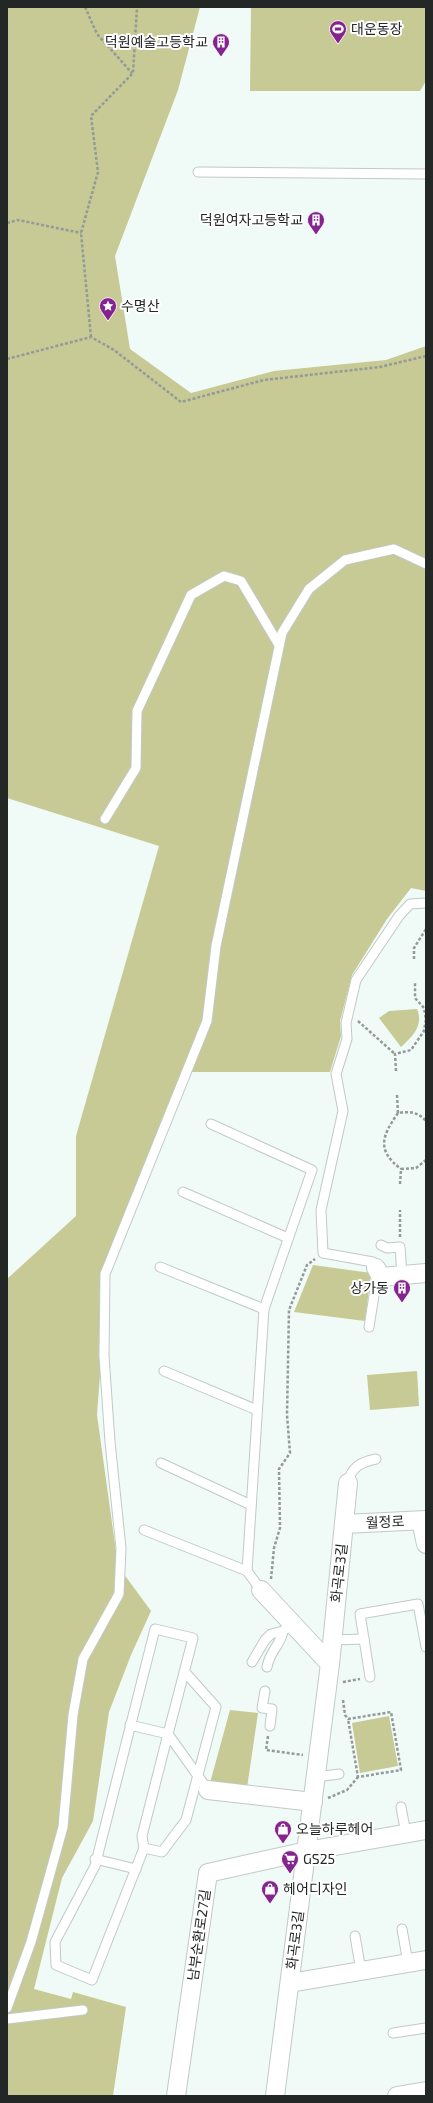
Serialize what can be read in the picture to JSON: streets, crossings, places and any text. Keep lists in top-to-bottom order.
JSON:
{
  "streets": {
    "street": ["월정로", "화곡로3길", "남부순환로27길"]
  },
  "crossings": [
    ["월정로", "화곡로3길"],
    ["화곡로3길", "남부순환로27길"]
  ],
  "places": {
    "sports": ["대운동장"],
    "building": ["덕원예술고등학교", "덕원여자고등학교", "상가동"],
    "place": ["수명산"],
    "shop": ["오늘하루헤어", "헤어디자인"],
    "supermarket": ["GS25"]
  }
}
